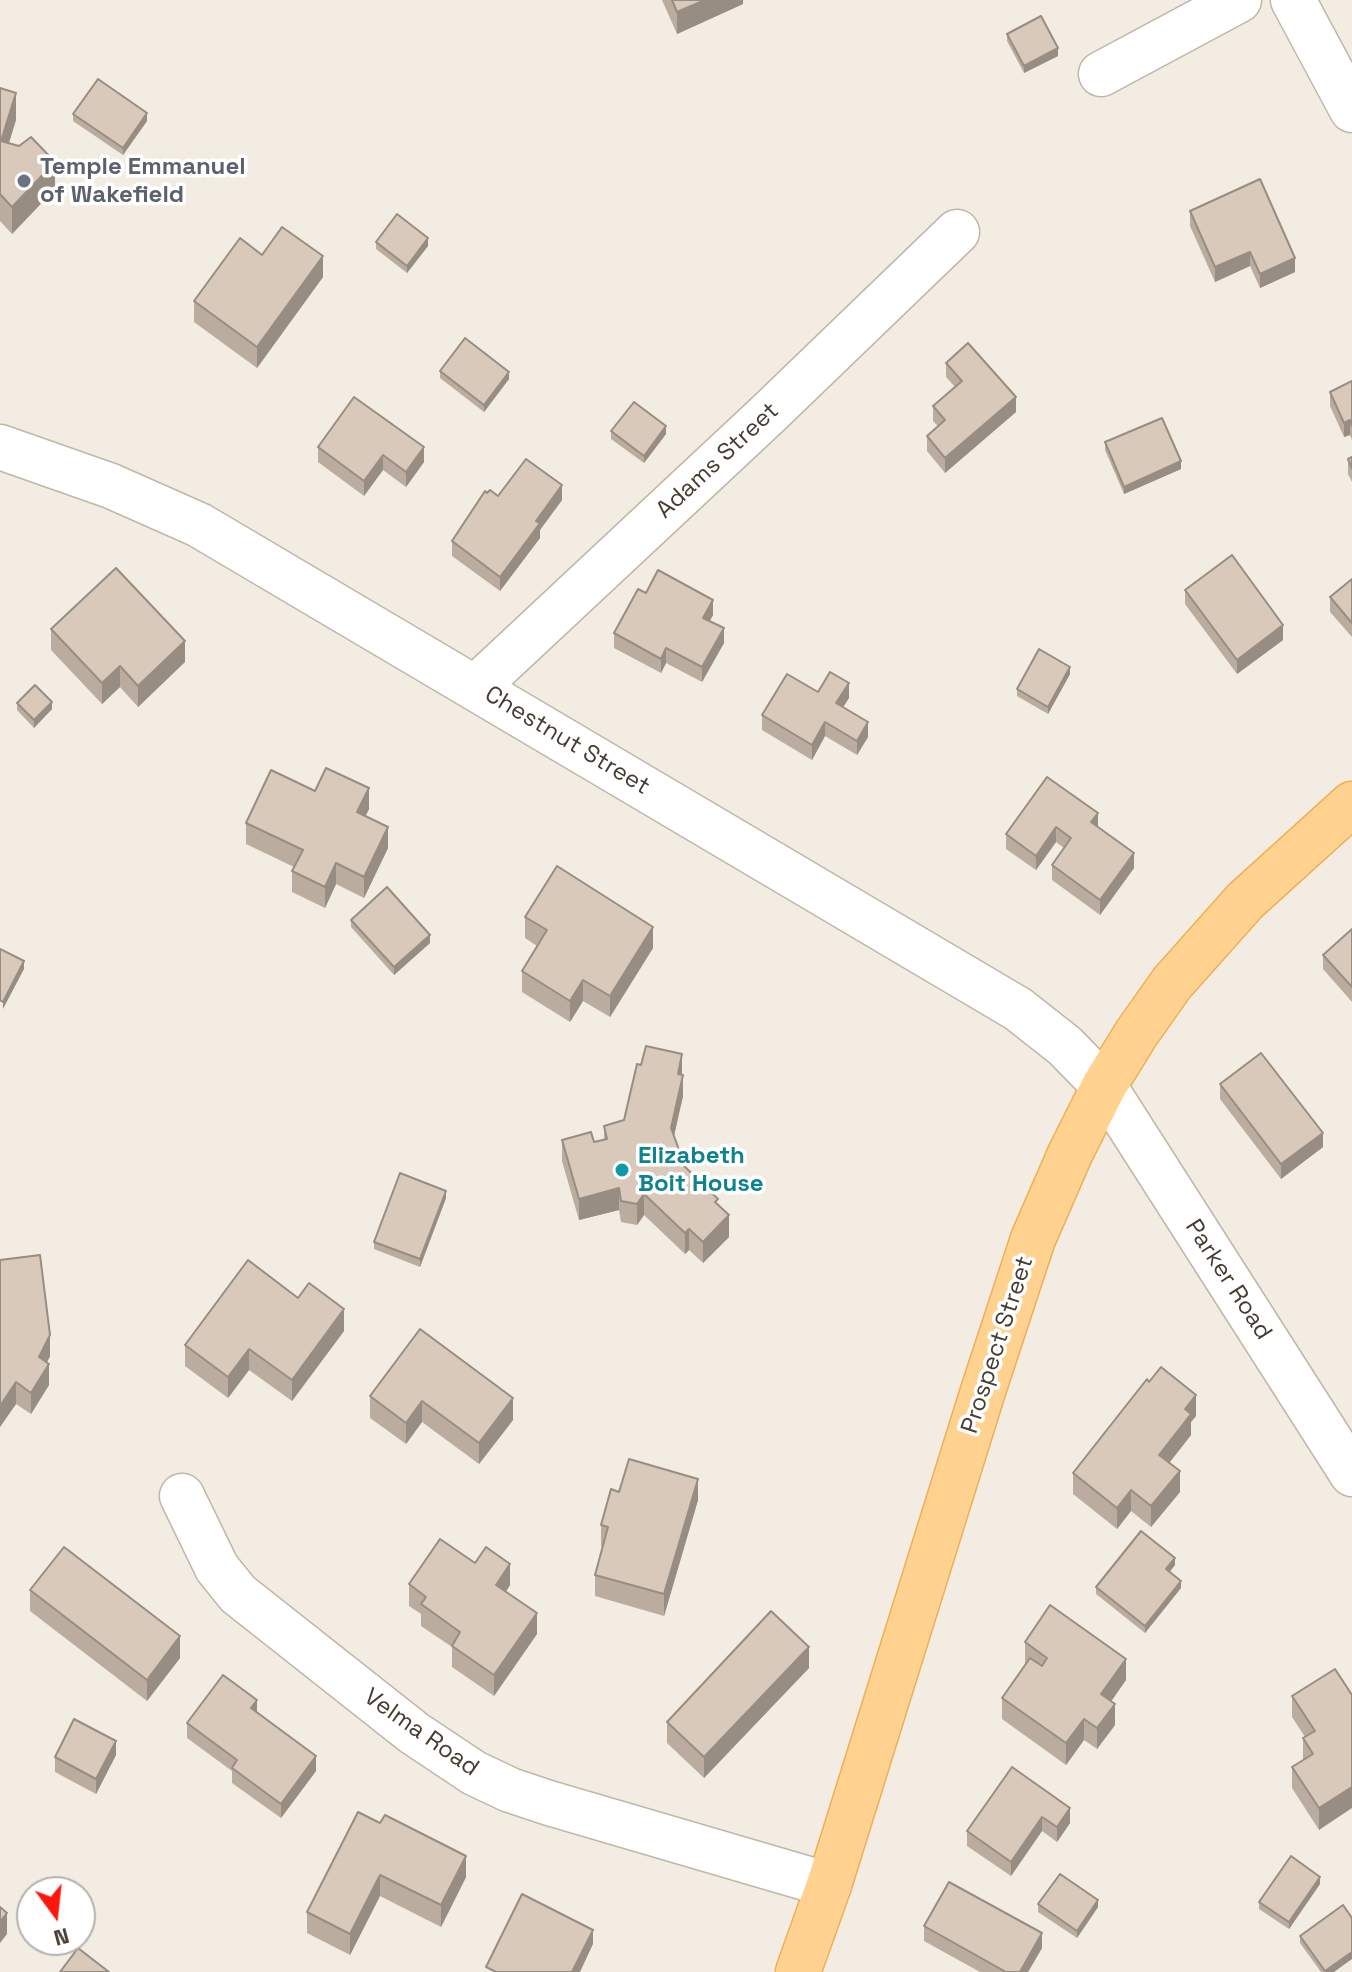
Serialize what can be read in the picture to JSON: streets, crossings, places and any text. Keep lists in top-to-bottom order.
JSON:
{
  "streets": {
    "main road": ["Prospect Street"],
    "street": [
      "Adams Street",
      "Chestnut Street",
      "Parker Road",
      "Velma Road"
    ]
  },
  "crossings": [
    ["Adams Street", "Chestnut Street"],
    ["Chestnut Street", "Parker Road"],
    ["Chestnut Street", "Prospect Street"],
    ["Parker Road", "Prospect Street"],
    ["Prospect Street", "Velma Road"]
  ],
  "places": ["Temple Emmanuel of Wakefield", "Elizabeth Boit House"],
  "north": "bottom"
}
